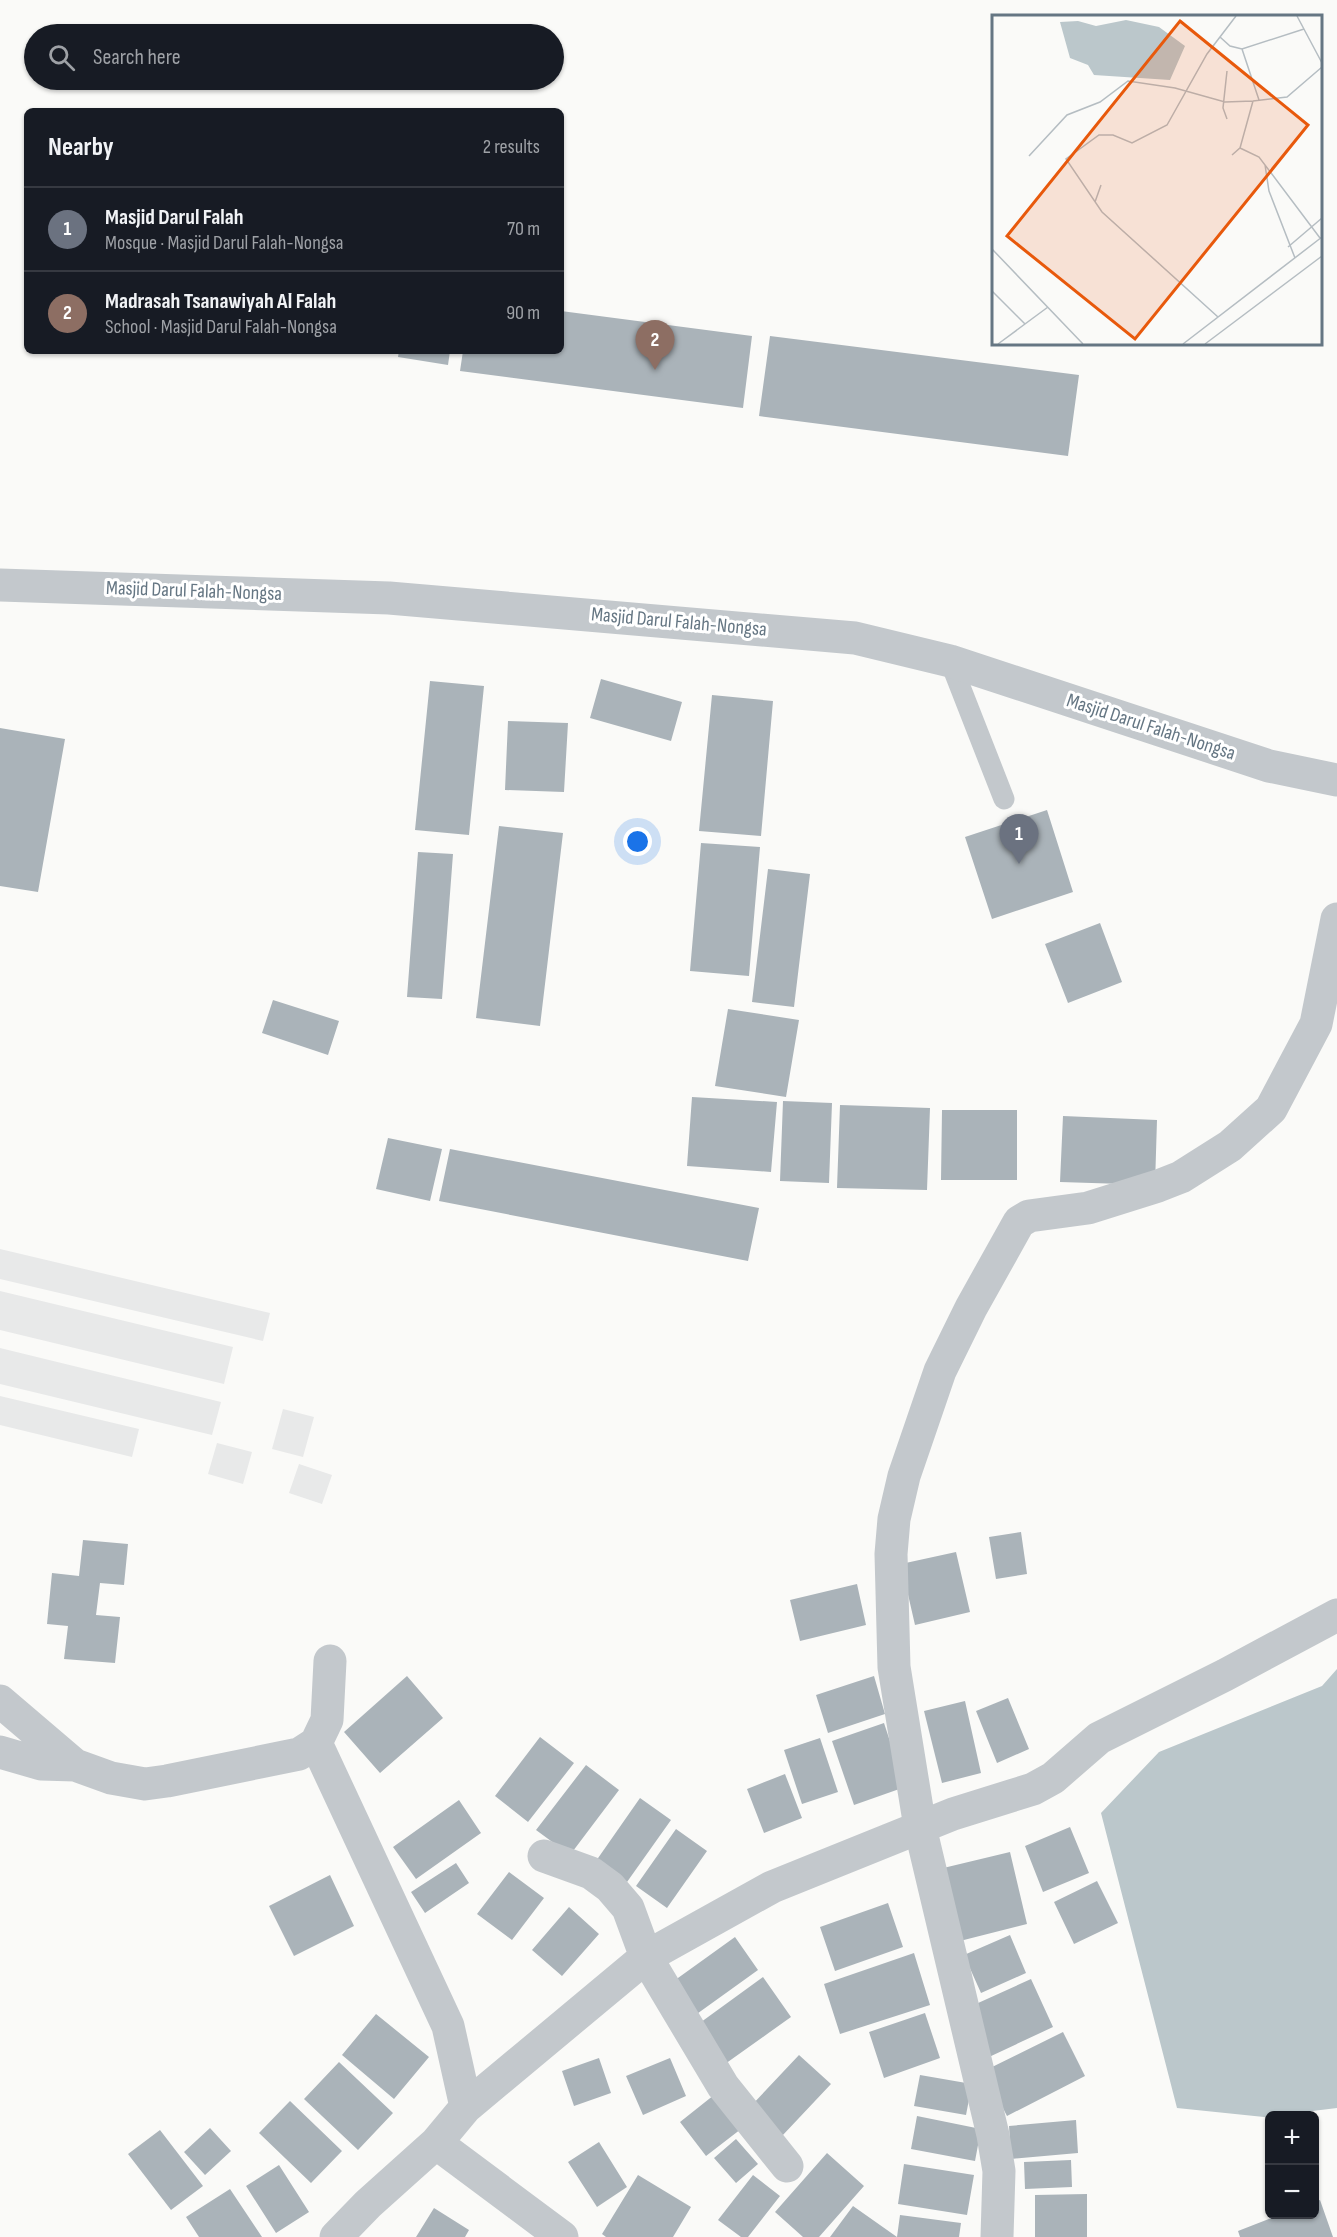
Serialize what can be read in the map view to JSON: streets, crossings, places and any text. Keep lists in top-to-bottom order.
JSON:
{
  "streets": {
    "street": ["Masjid Darul Falah-Nongsa"]
  },
  "page": {
    "search": "Search here",
    "heading": ["Nearby", "2 results"],
    "list": [
      {
        "mark": "1",
        "name": "Masjid Darul Falah",
        "note": "Mosque · Masjid Darul Falah-Nongsa",
        "value": "70 m"
      },
      {
        "mark": "2",
        "name": "Madrasah Tsanawiyah Al Falah",
        "note": "School · Masjid Darul Falah-Nongsa",
        "value": "90 m"
      }
    ],
    "pins": ["2", "1"],
    "map_buttons": ["+", "−"]
  }
}
